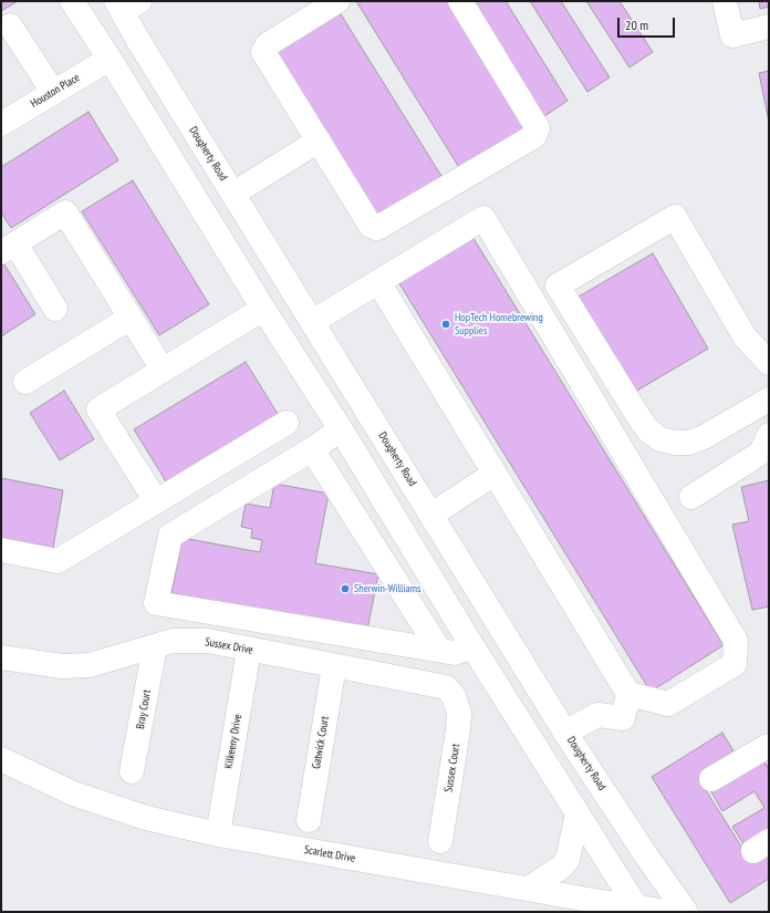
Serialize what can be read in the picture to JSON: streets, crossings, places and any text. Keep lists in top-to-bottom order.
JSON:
{
  "streets": {
    "main road": [
      "Houston Place",
      "Dougherty Road",
      "Sussex Drive",
      "Bray Court",
      "Kilkeeny Drive",
      "Gatwick Court",
      "Sussex Court",
      "Scarlett Drive"
    ]
  },
  "crossings": [
    ["Sussex Drive", "Bray Court"],
    ["Sussex Drive", "Kilkeeny Drive"],
    ["Sussex Drive", "Gatwick Court"],
    ["Sussex Drive", "Sussex Court"],
    ["Kilkeeny Drive", "Scarlett Drive"]
  ],
  "places": ["HopTech Homebrewing Supplies", "Sherwin-Williams"],
  "scale_bar": "20 m"
}
